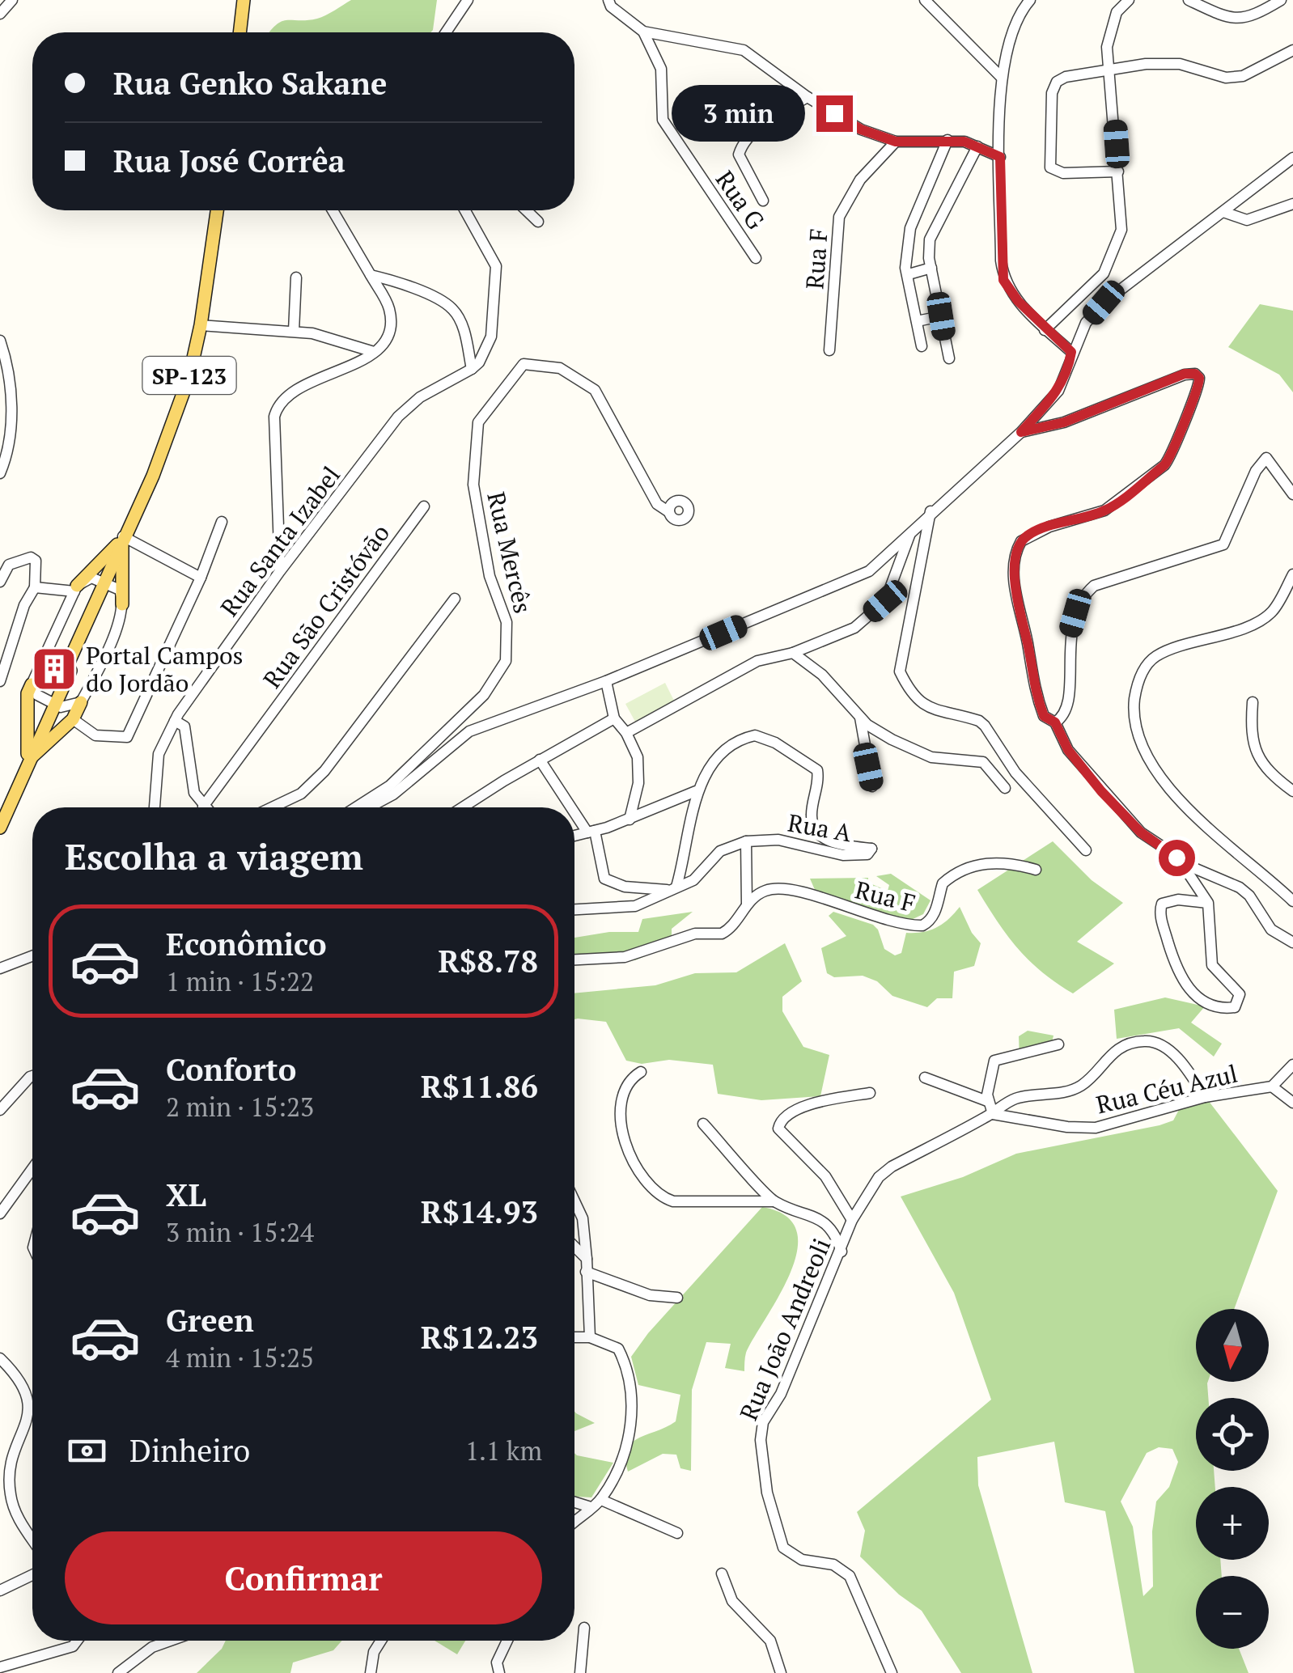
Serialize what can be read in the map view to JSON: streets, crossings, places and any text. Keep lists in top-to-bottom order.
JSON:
{
  "streets": {
    "main road": ["SP-123"],
    "street": [
      "Rua G",
      "Rua F",
      "Rua Santa Izabel",
      "Rua Mercês",
      "Rua São Cristóvão",
      "Rua A",
      "Rua Céu Azul",
      "Rua João Andreoli"
    ]
  },
  "crossings": [
    ["Rua Céu Azul", "Rua João Andreoli"]
  ],
  "places": {
    "building": ["Portal Campos do Jordão"]
  },
  "north": "bottom",
  "page": {
    "banner": ["Rua Genko Sakane", "Rua José Corrêa"],
    "bubble": "3 min",
    "heading": "Escolha a viagem",
    "list": [
      {
        "name": "Econômico",
        "note": "1 min · 15:22",
        "value": "R$8.78"
      },
      {
        "name": "Conforto",
        "note": "2 min · 15:23",
        "value": "R$11.86"
      },
      {
        "name": "XL",
        "note": "3 min · 15:24",
        "value": "R$14.93"
      },
      {
        "name": "Green",
        "note": "4 min · 15:25",
        "value": "R$12.23"
      }
    ],
    "map_buttons": ["+", "−"],
    "pay": ["Dinheiro", "1.1 km"],
    "buttons": "Confirmar"
  }
}
